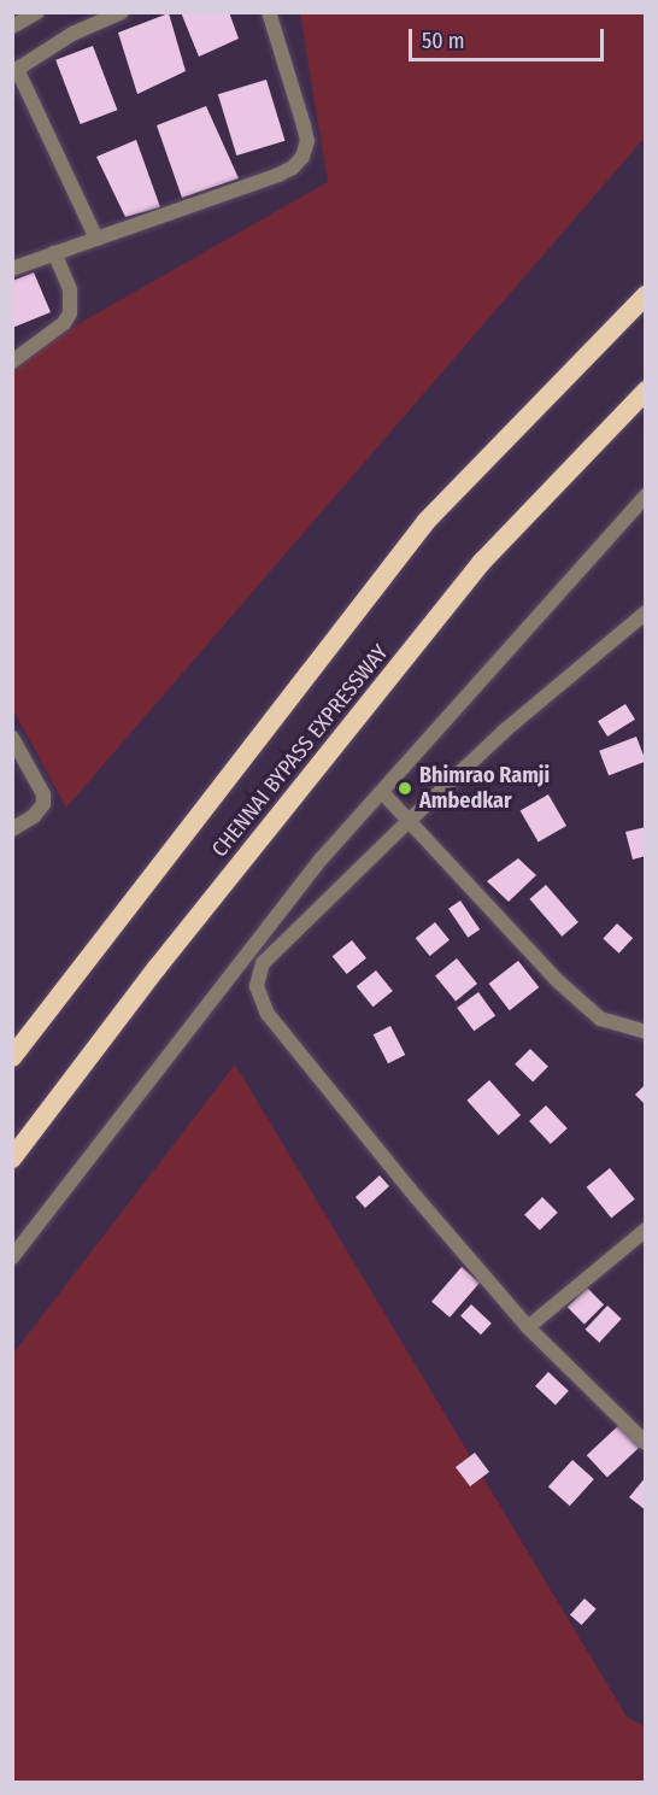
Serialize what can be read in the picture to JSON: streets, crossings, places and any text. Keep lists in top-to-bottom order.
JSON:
{
  "streets": {
    "highway": ["CHENNAI BYPASS EXPRESSWAY"]
  },
  "places": ["Bhimrao Ramji Ambedkar"],
  "scale_bar": "50 m"
}
